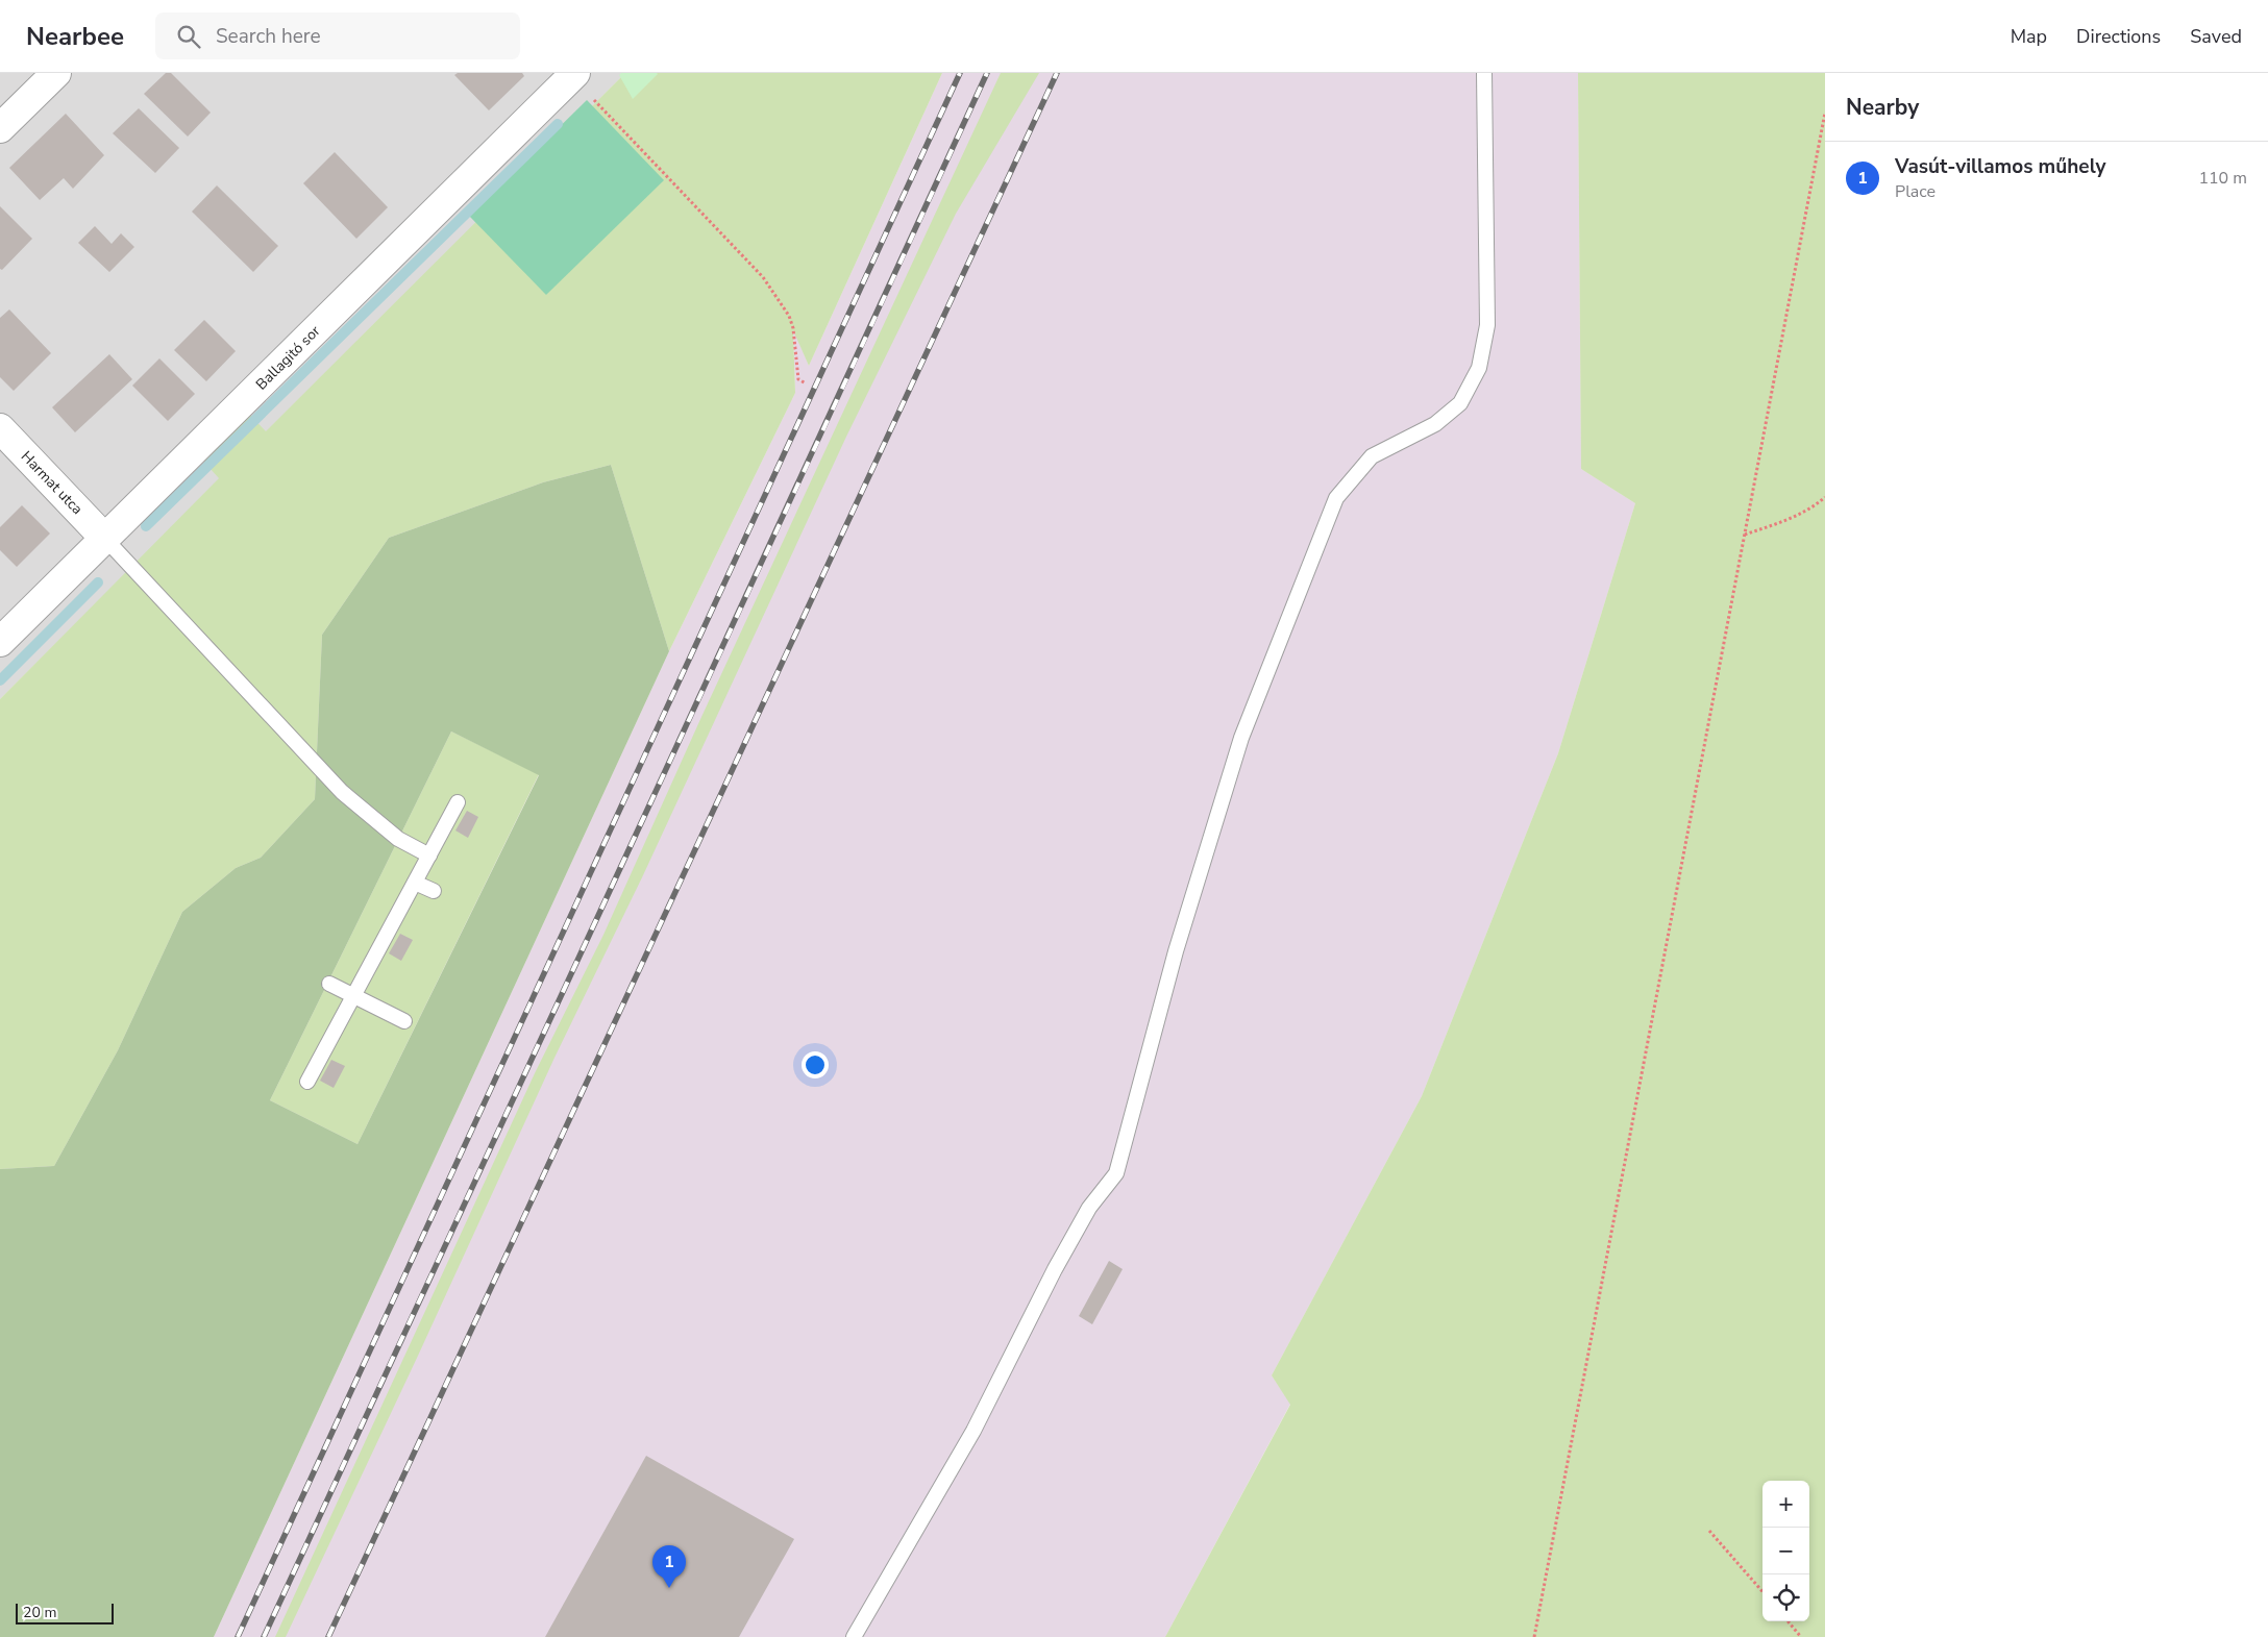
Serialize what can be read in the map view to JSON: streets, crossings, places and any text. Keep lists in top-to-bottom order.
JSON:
{
  "streets": {
    "street": ["Ballagitó sor", "Harmat utca"]
  },
  "crossings": [
    ["Ballagitó sor", "Harmat utca"]
  ],
  "scale_bar": "20 m",
  "page": {
    "header": "Nearbee",
    "search": "Search here",
    "nav": ["Map", "Directions", "Saved"],
    "heading": "Nearby",
    "list": [
      {
        "mark": "1",
        "name": "Vasút-villamos műhely",
        "note": "Place",
        "value": "110 m"
      }
    ],
    "map_buttons": ["+", "−"],
    "pins": "1",
    "scale": "20 m"
  }
}
